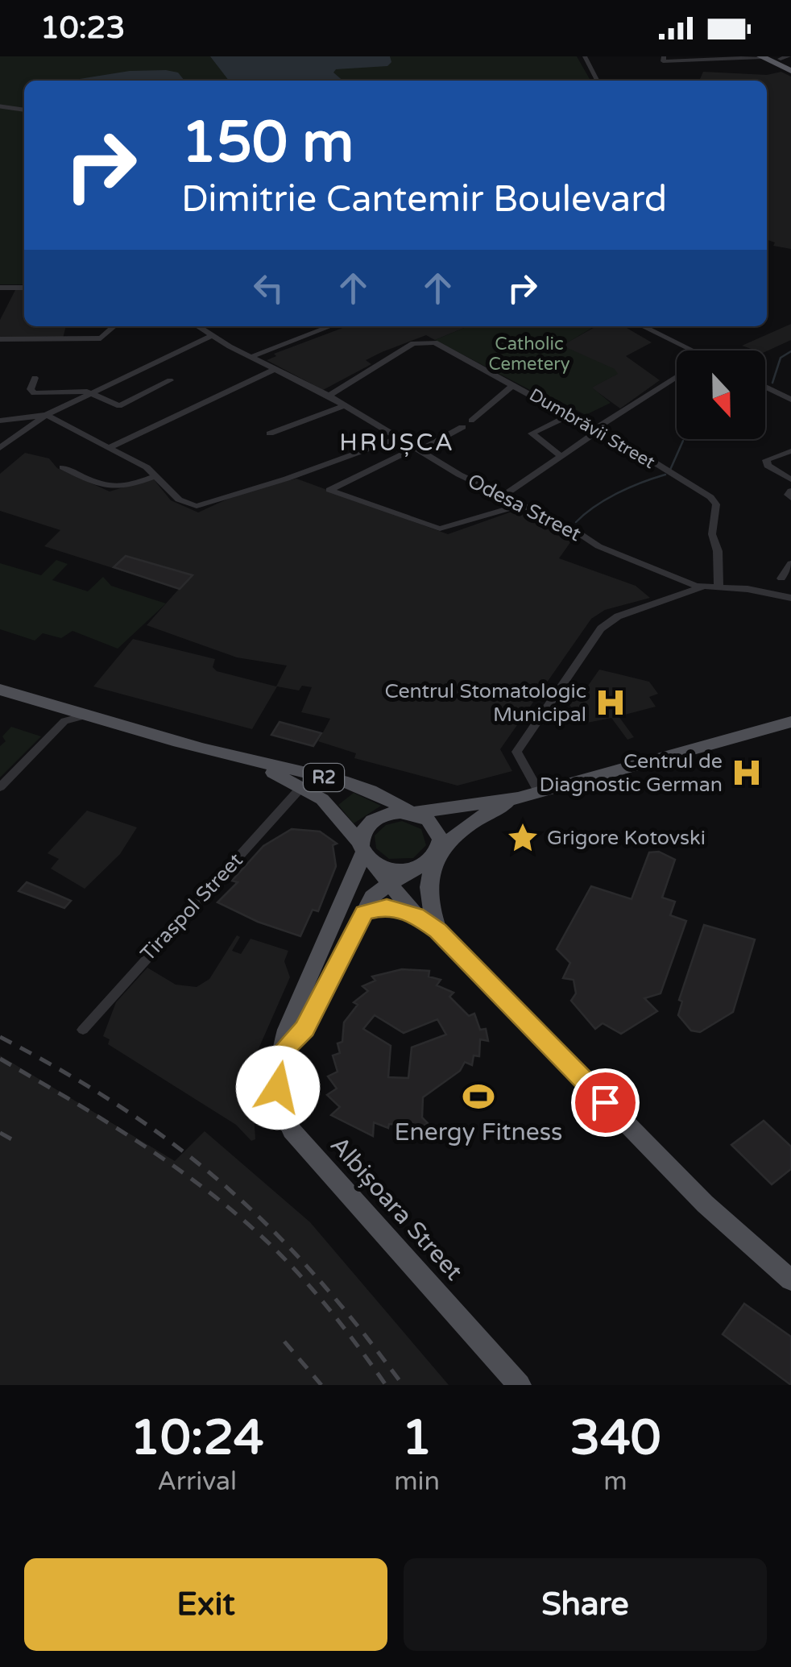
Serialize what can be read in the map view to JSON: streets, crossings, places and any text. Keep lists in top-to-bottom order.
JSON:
{
  "streets": {
    "main road": ["R2", "Albișoara Street"],
    "street": ["Dumbrăvii Street", "Odesa Street", "Tiraspol Street"]
  },
  "crossings": [
    ["Dumbrăvii Street", "Odesa Street"],
    ["R2", "Tiraspol Street"],
    ["R2", "Albișoara Street"]
  ],
  "districts": ["HRUȘCA"],
  "parks": ["Catholic Cemetery"],
  "places": {
    "hospital": ["Centrul Stomatologic Municipal", "Centrul de Diagnostic German"],
    "place": ["Grigore Kotovski"],
    "sports": ["Energy Fitness"]
  },
  "north": "bottom",
  "page": {
    "status": "10:23",
    "turn": ["150 m", "Dimitrie Cantemir Boulevard"],
    "eta": [
      "10:24",
      "Arrival",
      "1",
      "min",
      "340",
      "m"
    ],
    "buttons": ["Exit", "Share"]
  }
}
